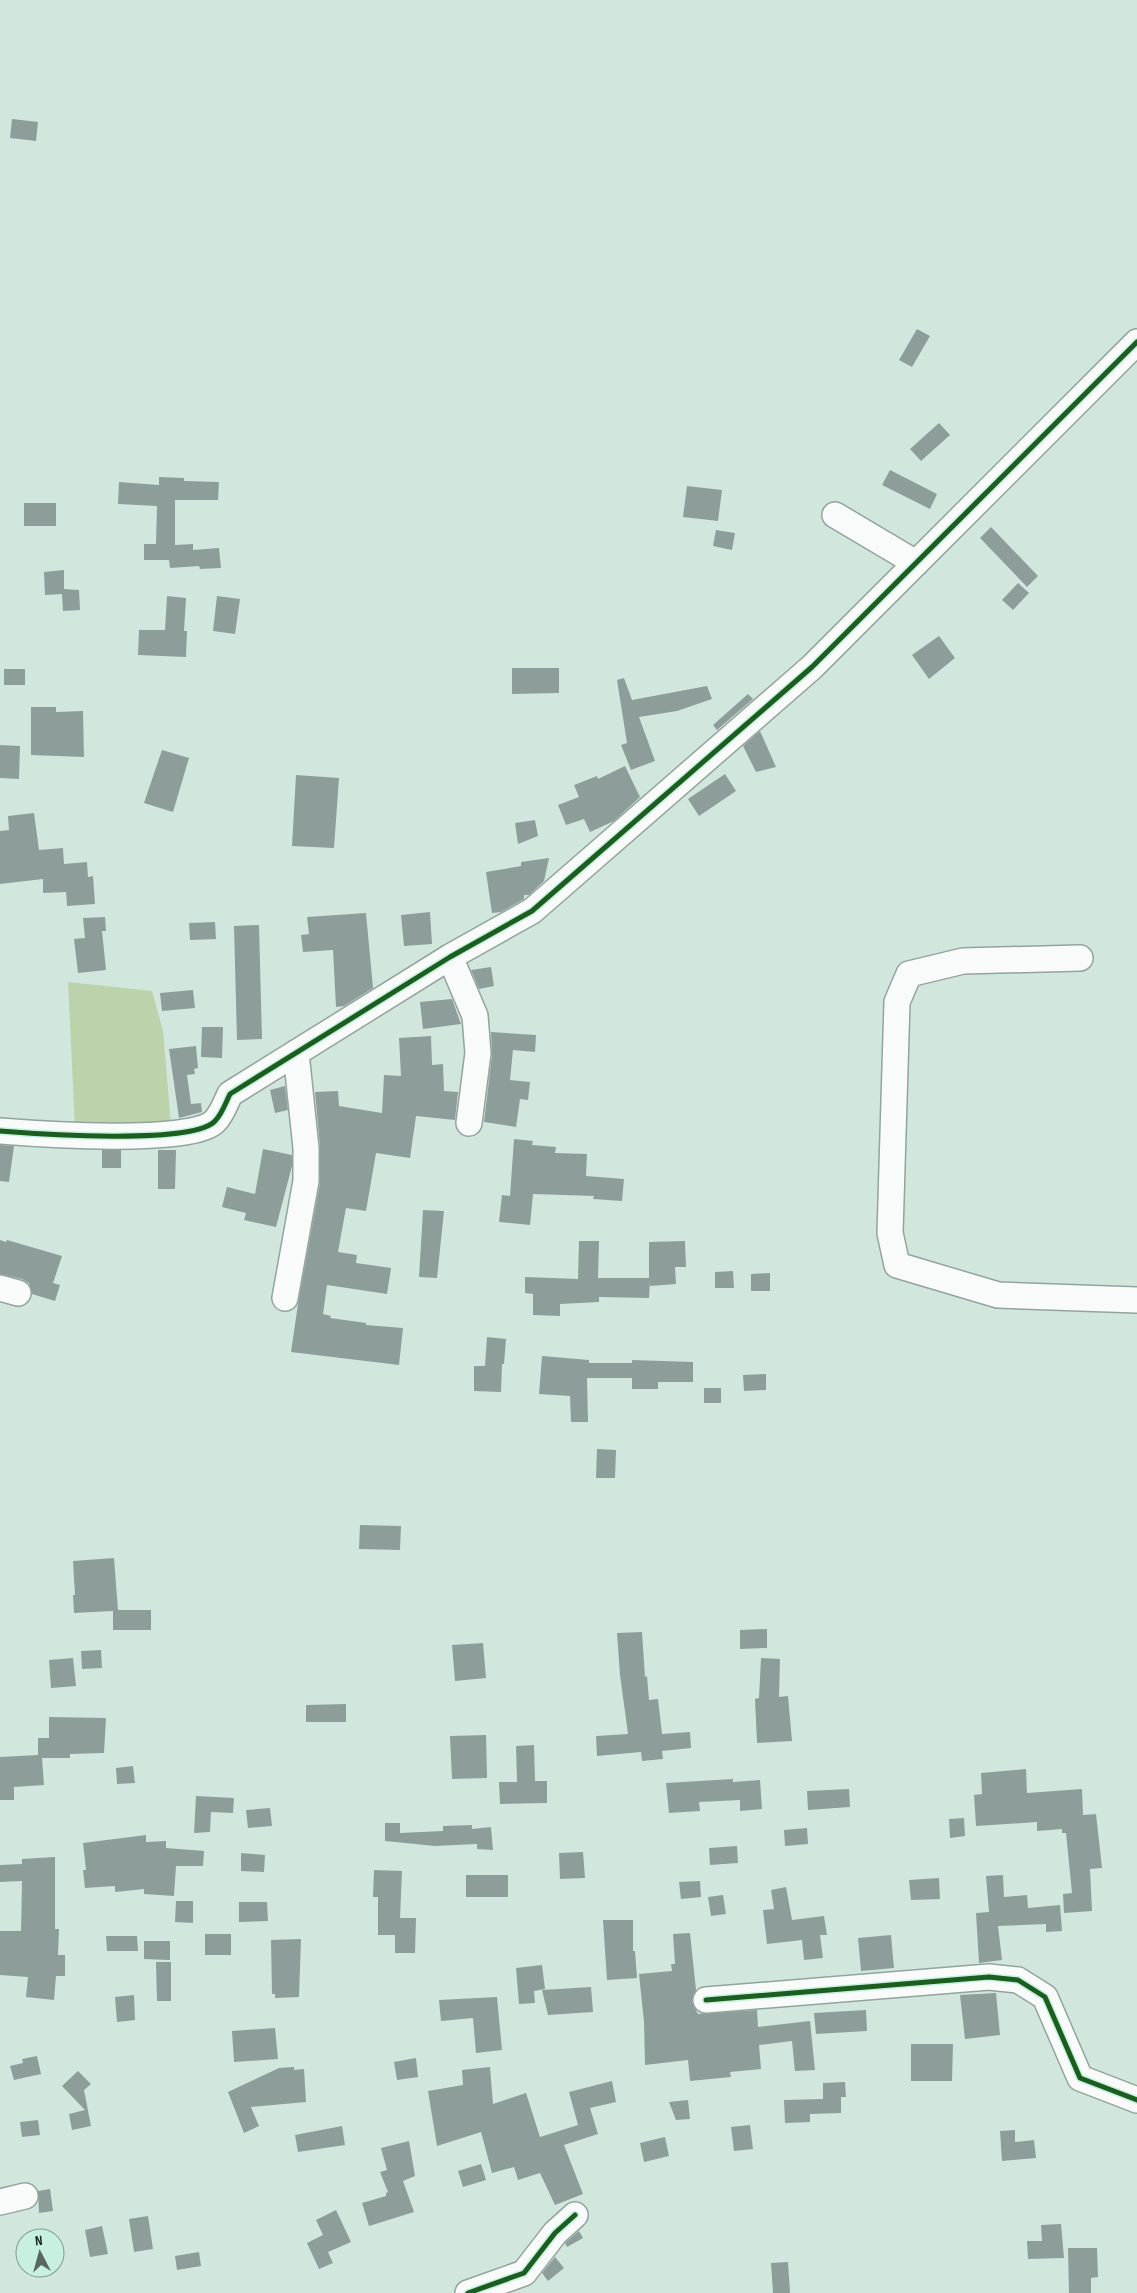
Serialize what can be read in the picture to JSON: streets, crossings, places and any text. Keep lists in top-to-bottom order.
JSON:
{
  "north": "top"
}
